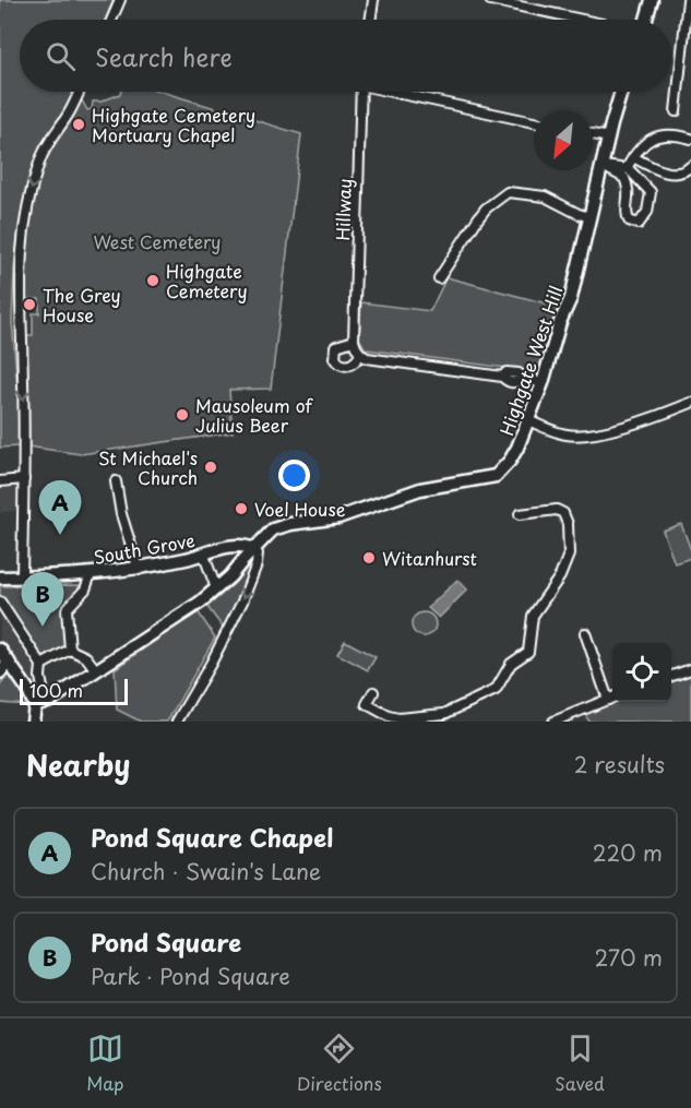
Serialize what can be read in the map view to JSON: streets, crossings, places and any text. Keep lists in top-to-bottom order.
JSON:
{
  "streets": {
    "street": ["Hillway", "Highgate West Hill", "South Grove"]
  },
  "crossings": [
    ["Highgate West Hill", "South Grove"]
  ],
  "parks": ["West Cemetery"],
  "places": [
    "Highgate Cemetery Mortuary Chapel",
    "Highgate Cemetery",
    "The Grey House",
    "Mausoleum of Julius Beer",
    "St Michael's Church",
    "Voel House",
    "Witanhurst"
  ],
  "scale_bar": "100 m",
  "north": "bottom left",
  "page": {
    "search": "Search here",
    "pins": ["A", "B"],
    "scale": "100 m",
    "heading": ["Nearby", "2 results"],
    "list": [
      {
        "mark": "A",
        "name": "Pond Square Chapel",
        "note": "Church · Swain's Lane",
        "value": "220 m"
      },
      {
        "mark": "B",
        "name": "Pond Square",
        "note": "Park · Pond Square",
        "value": "270 m"
      }
    ],
    "nav": ["Map", "Directions", "Saved"]
  }
}
